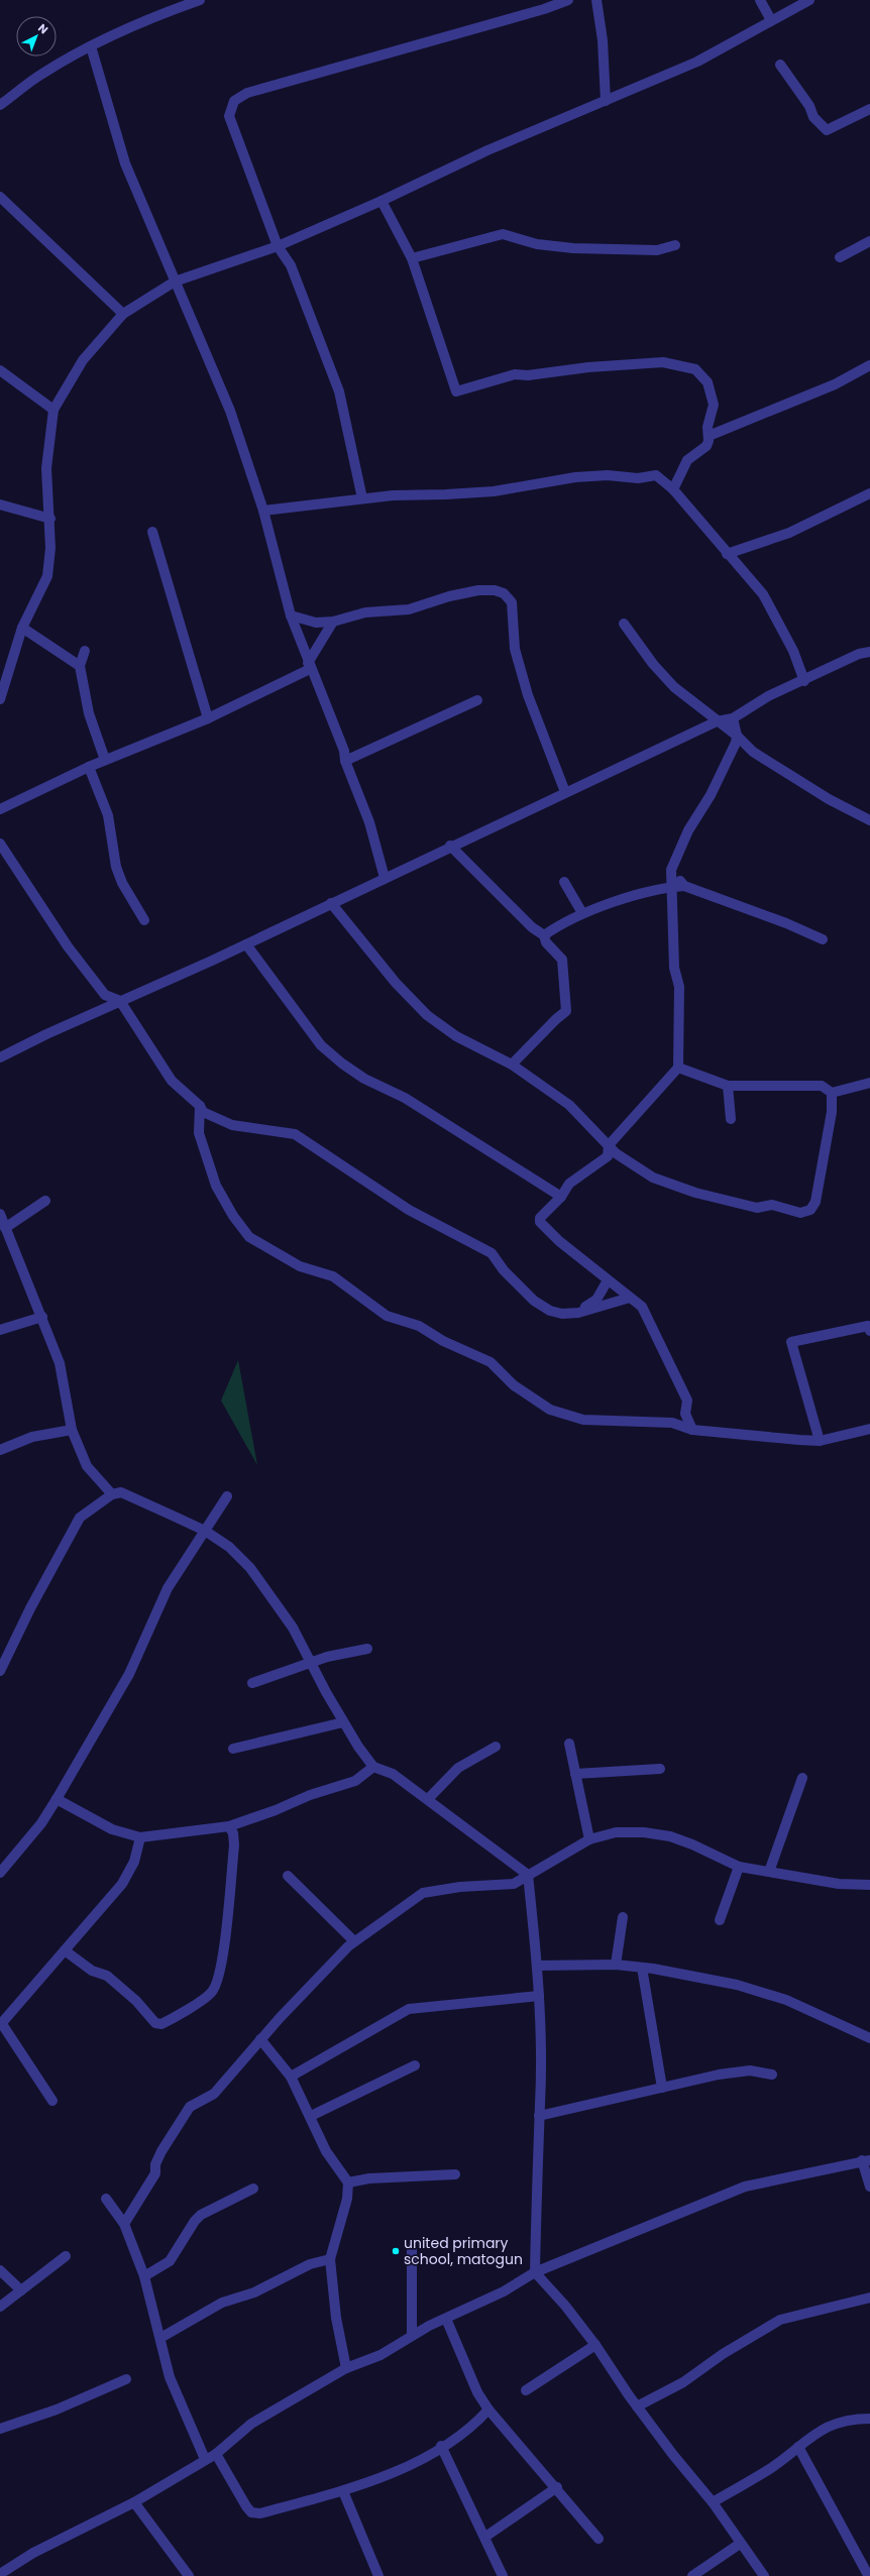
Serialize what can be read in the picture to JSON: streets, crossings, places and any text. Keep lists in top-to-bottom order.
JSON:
{
  "places": ["united primary school, matogun"],
  "north": "top right"
}
